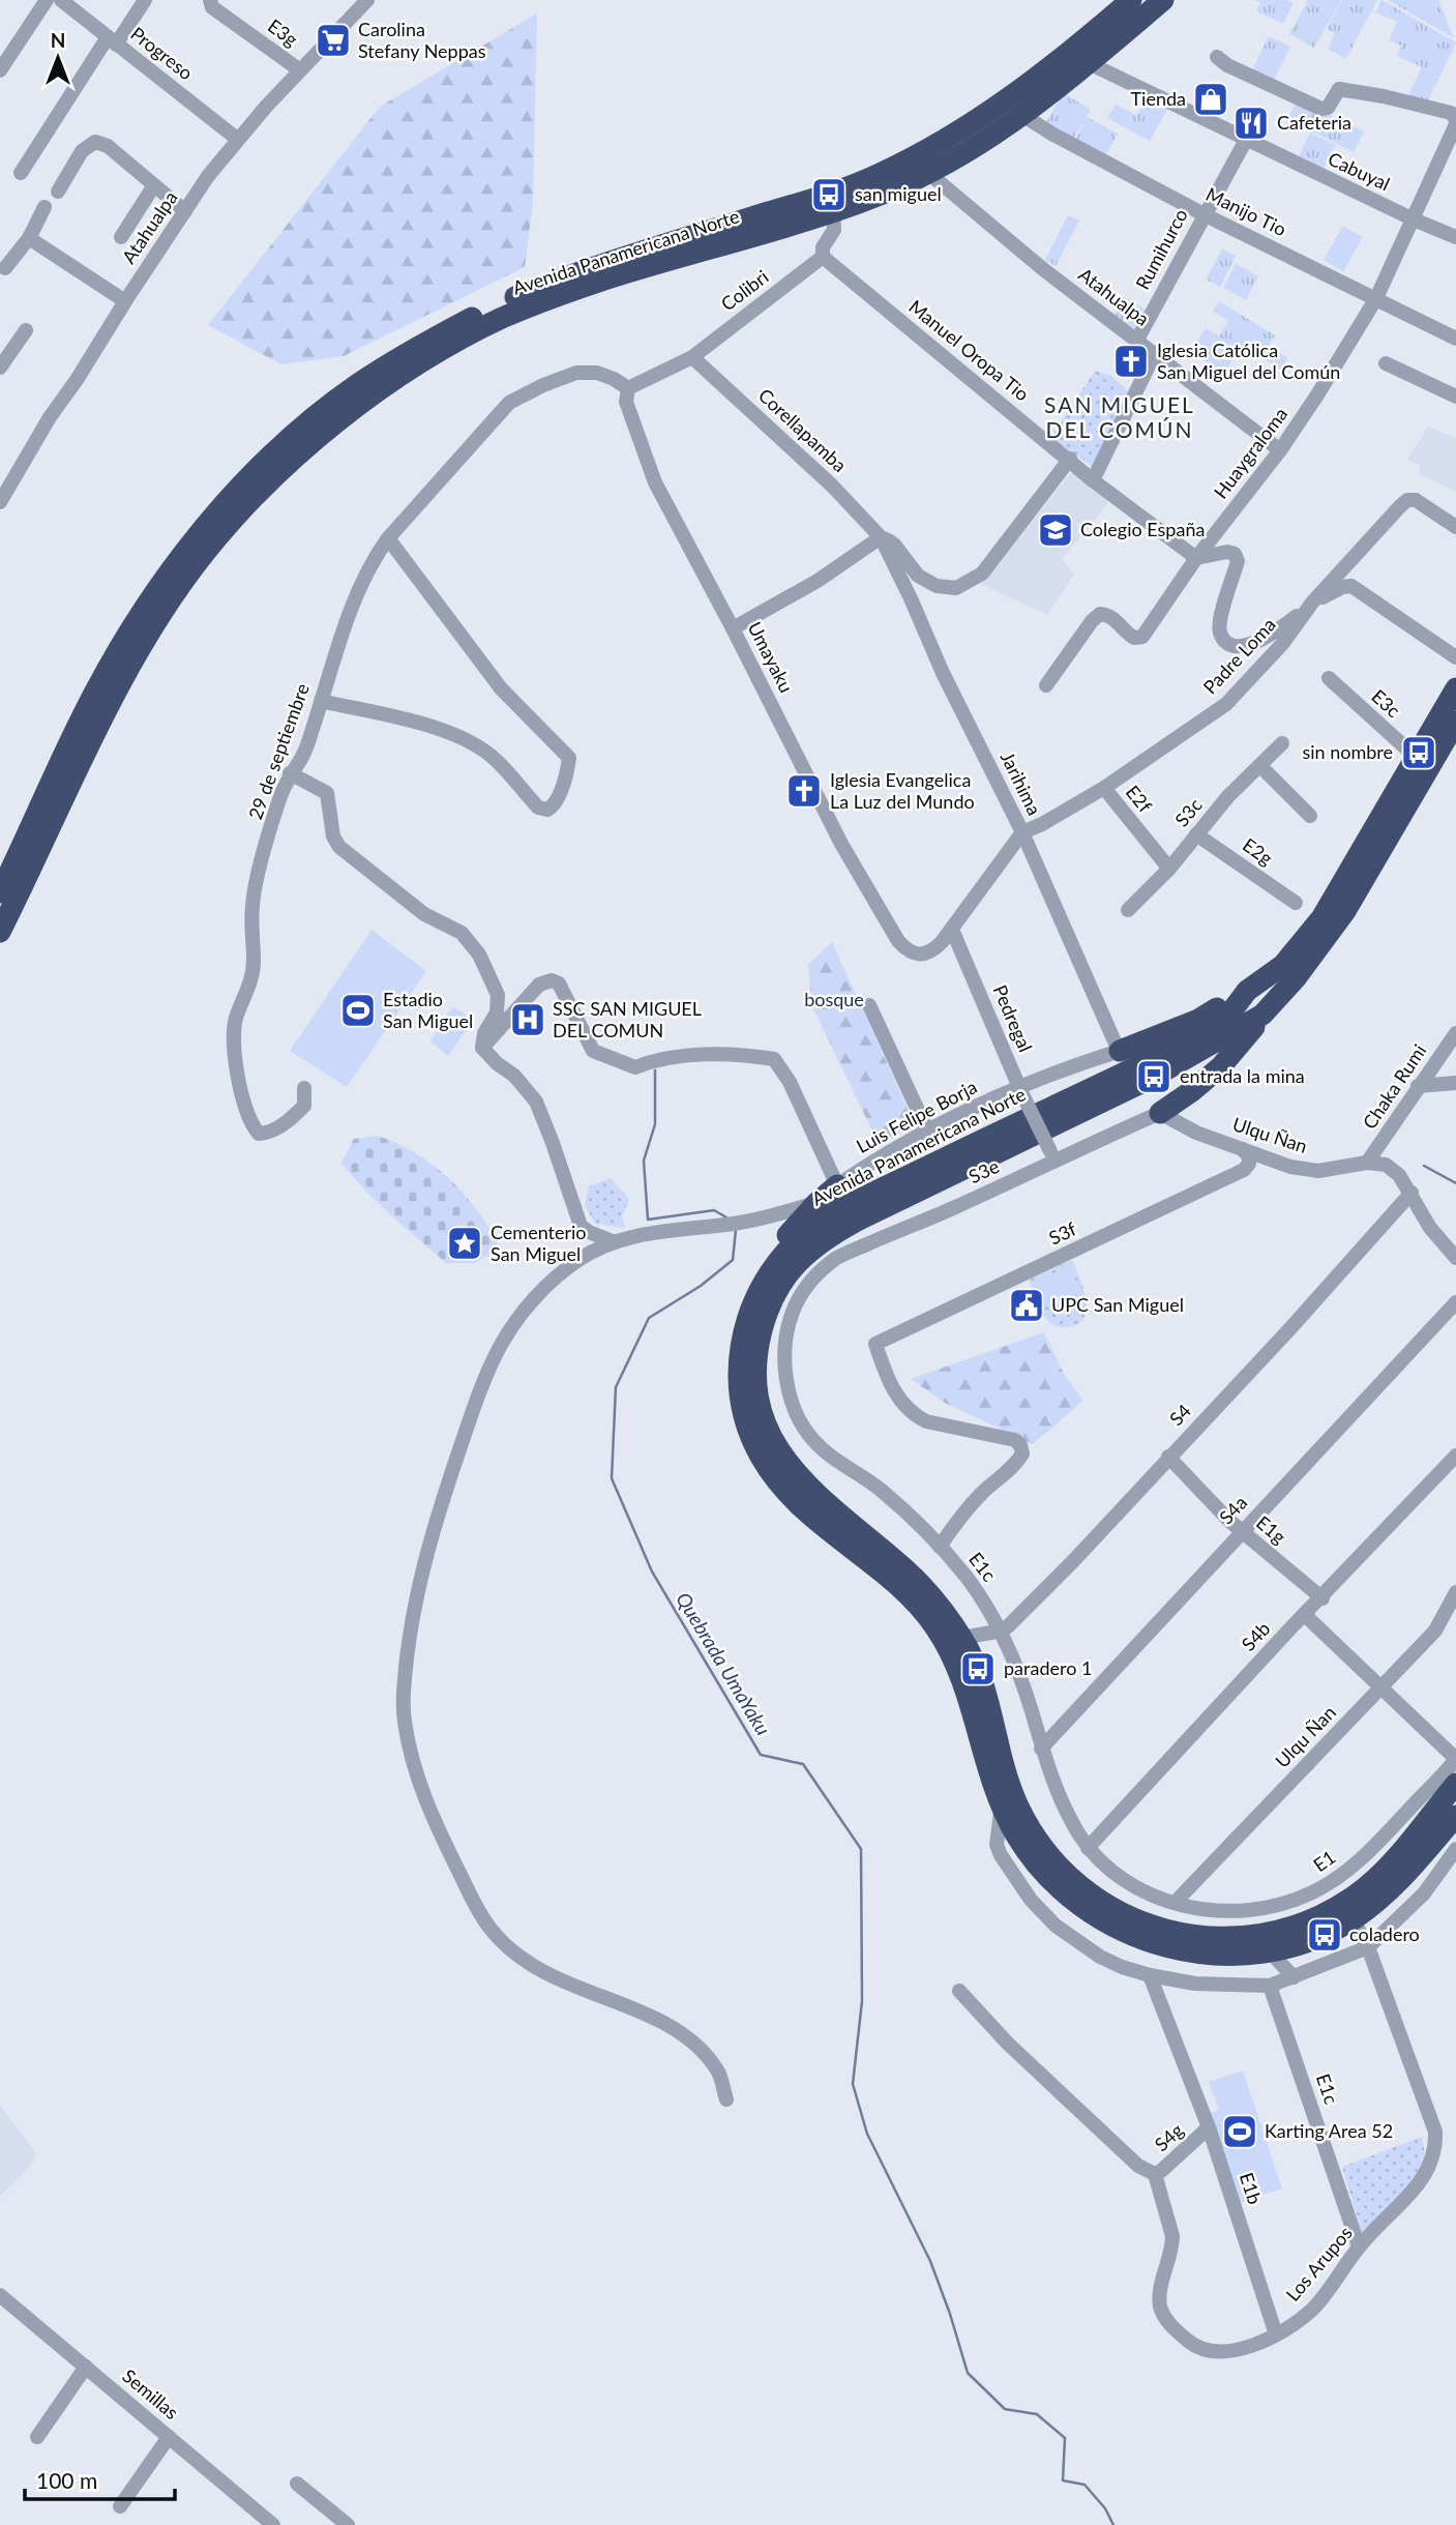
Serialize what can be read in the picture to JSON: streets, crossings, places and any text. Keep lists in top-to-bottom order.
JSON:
{
  "streets": {
    "highway": ["Avenida Panamericana Norte"],
    "street": [
      "E3g",
      "Progreso",
      "Cabuyal",
      "Manijo Tio",
      "Atahualpa",
      "Rumihurco",
      "Colibri",
      "Manuel Oropa Tio",
      "Corellapamba",
      "Huaygraloma",
      "Padre Loma",
      "Umayaku",
      "E3c",
      "29 de septiembre",
      "Jarihima",
      "E2f",
      "S3c",
      "E2g",
      "Pedregal",
      "Chaka Rumi",
      "Luis Felipe Borja",
      "Ulqu Ñan",
      "S3e",
      "S3f",
      "S4",
      "S4a",
      "E1g",
      "E1c",
      "S4b",
      "E1",
      "S4g",
      "E1b",
      "Los Arupos",
      "Semillas"
    ]
  },
  "crossings": [
    ["E3g", "Atahualpa"],
    ["Progreso", "Atahualpa"],
    ["Cabuyal", "Rumihurco"],
    ["Cabuyal", "Avenida Panamericana Norte"],
    ["Cabuyal", "Huaygraloma"],
    ["Manijo Tio", "Rumihurco"],
    ["Manijo Tio", "Avenida Panamericana Norte"],
    ["Manijo Tio", "Huaygraloma"],
    ["Atahualpa", "Rumihurco"],
    ["Atahualpa", "Avenida Panamericana Norte"],
    ["Atahualpa", "Huaygraloma"],
    ["Avenida Panamericana Norte", "E3c"],
    ["Avenida Panamericana Norte", "Los Arupos"],
    ["Colibri", "Manuel Oropa Tio"],
    ["Colibri", "Corellapamba"],
    ["Manuel Oropa Tio", "Huaygraloma"],
    ["Corellapamba", "Jarihima"],
    ["Padre Loma", "Jarihima"],
    ["Padre Loma", "E2f"],
    ["Umayaku", "29 de septiembre"],
    ["Umayaku", "Pedregal"],
    ["Jarihima", "Luis Felipe Borja"],
    ["E2f", "S3c"],
    ["S3c", "E2g"],
    ["Pedregal", "Luis Felipe Borja"],
    ["Pedregal", "S3e"],
    ["Chaka Rumi", "Ulqu Ñan"],
    ["Ulqu Ñan", "S3e"],
    ["Ulqu Ñan", "S3f"],
    ["Ulqu Ñan", "E1c"],
    ["Ulqu Ñan", "E1"],
    ["S3e", "E1c"],
    ["S3f", "E1c"],
    ["S4", "E1g"],
    ["S4", "E1c"],
    ["S4a", "E1g"],
    ["S4a", "E1c"],
    ["E1g", "S4b"],
    ["E1c", "S4b"],
    ["E1c", "E1"],
    ["E1c", "Los Arupos"],
    ["S4g", "E1b"],
    ["S4g", "Los Arupos"],
    ["E1b", "Los Arupos"]
  ],
  "districts": ["SAN MIGUEL DEL COMÚN"],
  "water": ["Quebrada UmaYaku"],
  "parks": ["bosque"],
  "places": {
    "supermarket": ["Carolina Stefany Neppas"],
    "shop": ["Tienda"],
    "restaurant": ["Cafeteria"],
    "bus stop": [
      "san miguel",
      "sin nombre",
      "entrada la mina",
      "paradero 1",
      "coladero"
    ],
    "church": ["Iglesia Católica San Miguel del Común", "Iglesia Evangelica La Luz del Mundo"],
    "school or university": ["Colegio España"],
    "sports": ["Estadio San Miguel", "Karting Area 52"],
    "hospital": ["SSC SAN MIGUEL DEL COMUN"],
    "place": ["Cementerio San Miguel"],
    "public building": ["UPC San Miguel"]
  },
  "scale_bar": "100 m",
  "north": "top"
}
